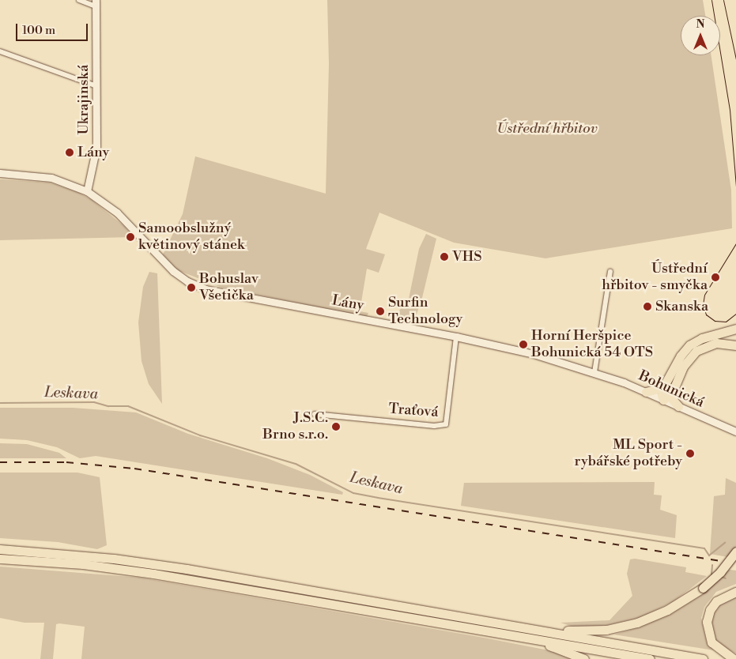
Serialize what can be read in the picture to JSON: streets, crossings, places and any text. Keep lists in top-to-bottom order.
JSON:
{
  "streets": {
    "street": [
      "Ukrajinská",
      "Lány",
      "Bohunická",
      "Traťová"
    ]
  },
  "crossings": [
    ["Ukrajinská", "Lány"],
    ["Lány", "Bohunická"],
    ["Lány", "Traťová"]
  ],
  "water": ["Leskava"],
  "parks": ["Ústřední hřbitov"],
  "places": [
    "Lány",
    "Samoobslužný květinový stánek",
    "VHS",
    "Ústřední hřbitov - smyčka",
    "Bohuslav Všetička",
    "Skanska",
    "Surfin Technology",
    "Horní Heršpice Bohunická 54 OTS",
    "J.S.C. Brno s.r.o.",
    "ML Sport - rybářské potřeby"
  ],
  "scale_bar": "100 m",
  "north": "top"
}
